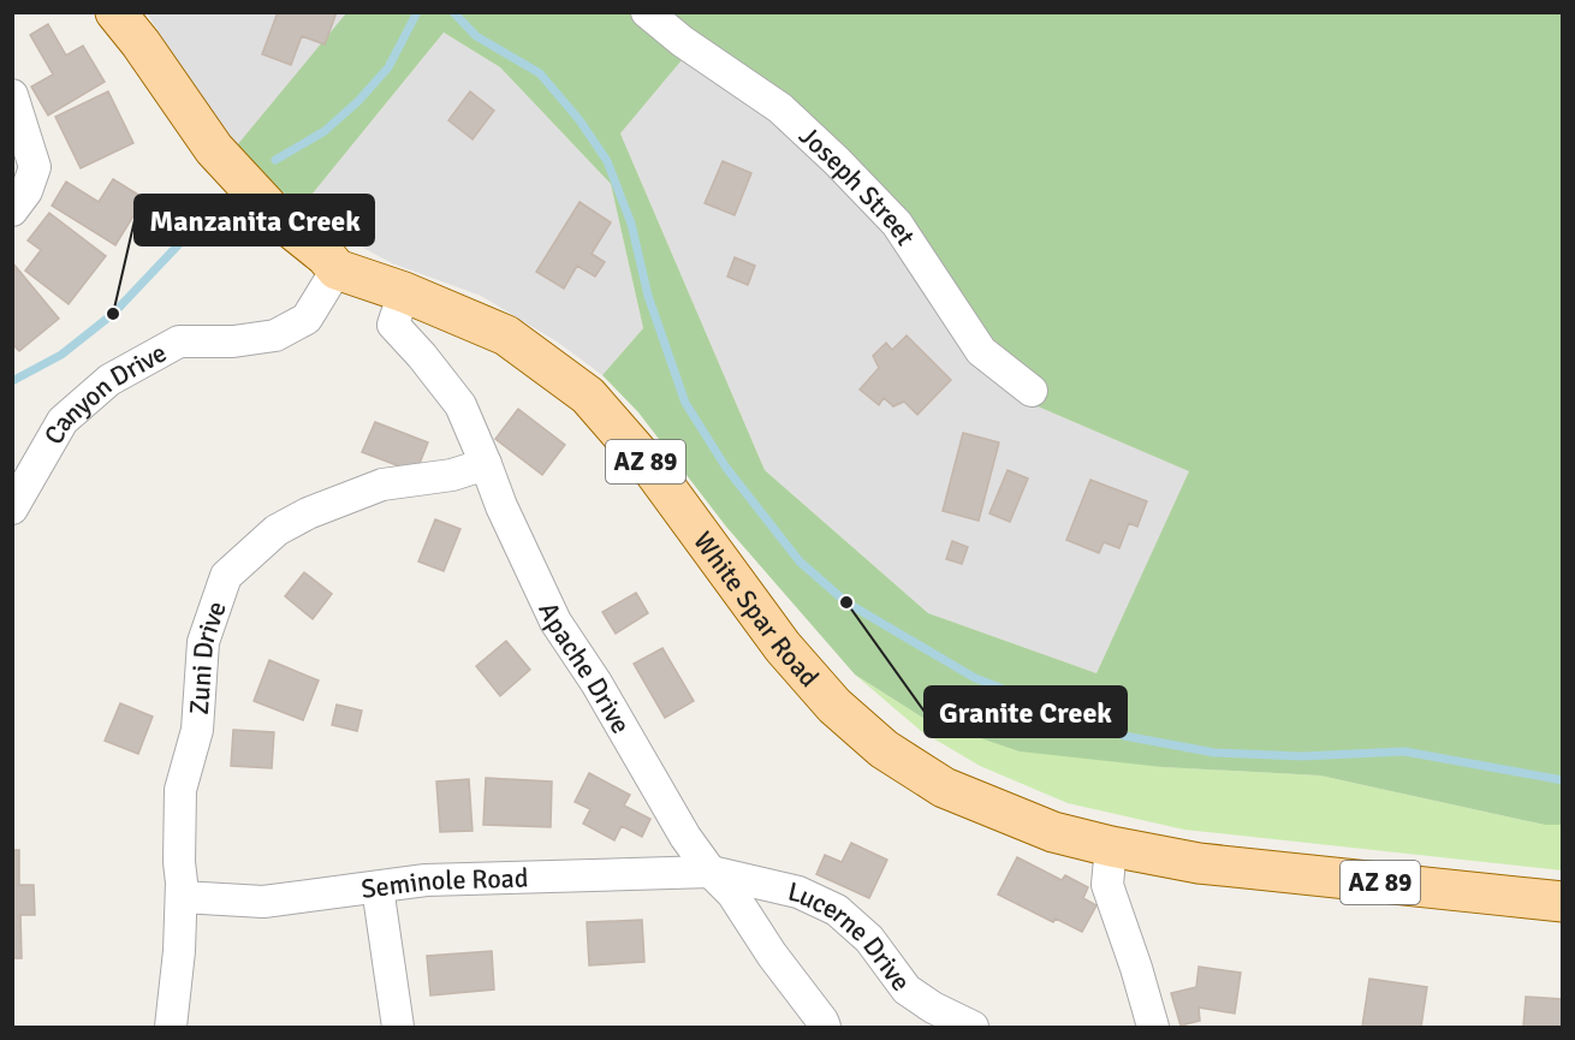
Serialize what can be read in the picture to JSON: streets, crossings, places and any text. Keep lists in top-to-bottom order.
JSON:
{
  "streets": {
    "main road": ["AZ 89", "White Spar Road"],
    "street": [
      "Joseph Street",
      "Canyon Drive",
      "Zuni Drive",
      "Apache Drive",
      "Seminole Road",
      "Lucerne Drive"
    ]
  },
  "crossings": [
    ["Canyon Drive", "White Spar Road"],
    ["White Spar Road", "Apache Drive"],
    ["Zuni Drive", "Apache Drive"],
    ["Zuni Drive", "Seminole Road"],
    ["Apache Drive", "Seminole Road"],
    ["Apache Drive", "Lucerne Drive"],
    ["Seminole Road", "Lucerne Drive"]
  ],
  "places": ["Manzanita Creek", "Granite Creek"]
}
